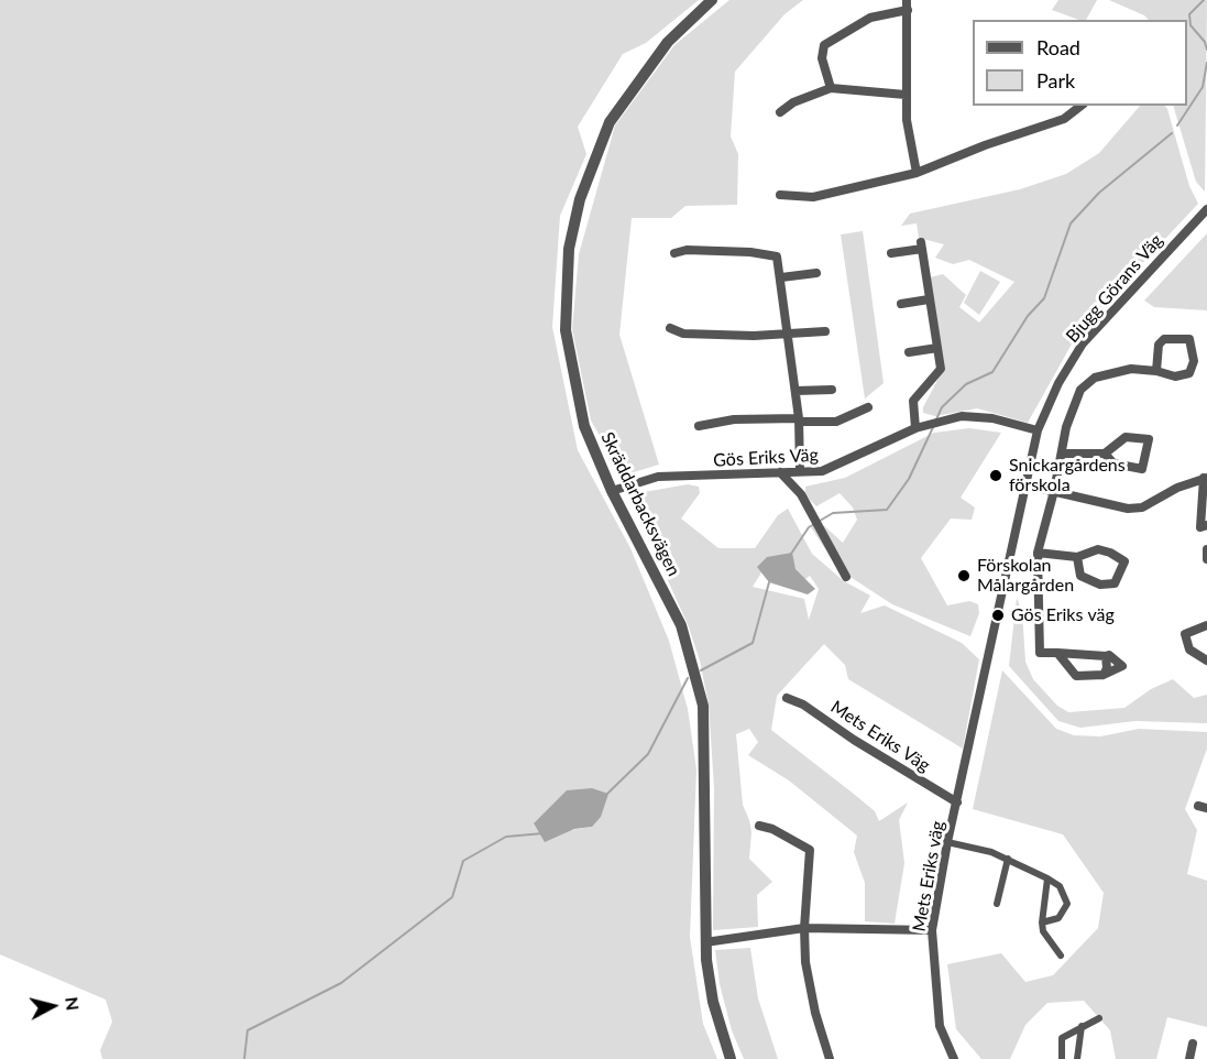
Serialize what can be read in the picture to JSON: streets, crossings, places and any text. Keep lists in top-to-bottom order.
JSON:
{
  "streets": {
    "street": [
      "Bjugg Görans Väg",
      "Gös Eriks Väg",
      "Skräddarbacksvägen",
      "Mets Eriks Väg",
      "Mets Eriks väg"
    ]
  },
  "crossings": [
    ["Bjugg Görans Väg", "Gös Eriks Väg"],
    ["Gös Eriks Väg", "Skräddarbacksvägen"],
    ["Mets Eriks Väg", "Mets Eriks väg"]
  ],
  "places": ["Snickargårdens förskola", "Förskolan Målargården", "Gös Eriks väg"],
  "legend": ["Road", "Park"],
  "north": "right"
}
